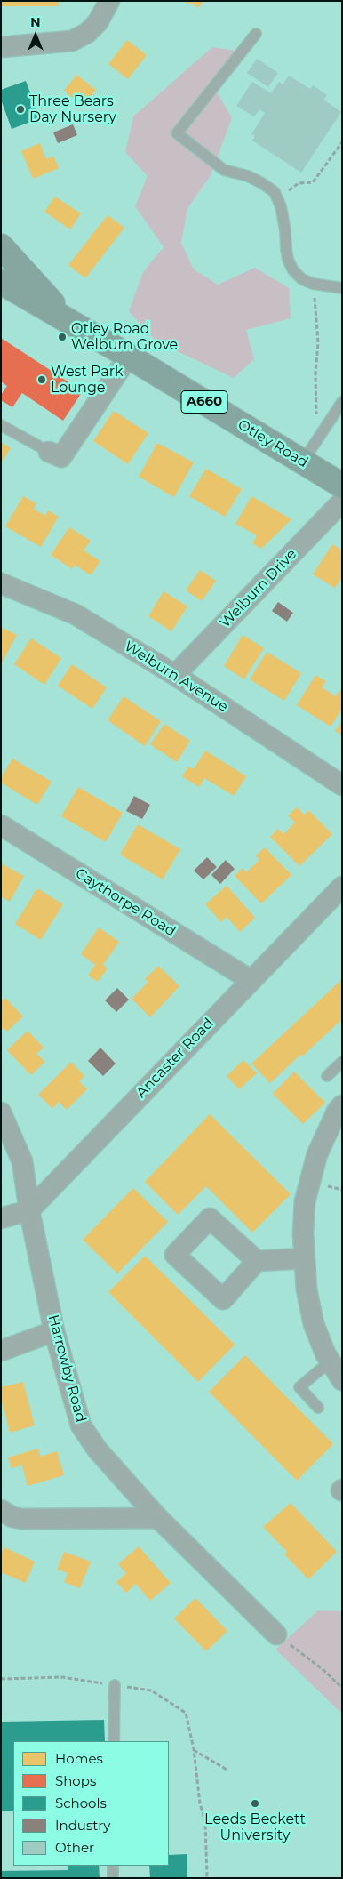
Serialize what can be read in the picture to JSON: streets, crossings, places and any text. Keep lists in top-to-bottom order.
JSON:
{
  "streets": {
    "highway": ["A660", "Otley Road"],
    "street": [
      "Welburn Drive",
      "Welburn Avenue",
      "Caythorpe Road",
      "Ancaster Road",
      "Harrowby Road"
    ]
  },
  "crossings": [
    ["Welburn Drive", "Welburn Avenue"],
    ["Caythorpe Road", "Ancaster Road"],
    ["Ancaster Road", "Harrowby Road"]
  ],
  "places": [
    "Three Bears Day Nursery",
    "Otley Road Welburn Grove",
    "West Park Lounge",
    "Leeds Beckett University"
  ],
  "legend": [
    "Homes",
    "Shops",
    "Schools",
    "Industry",
    "Other"
  ],
  "north": "top"
}
